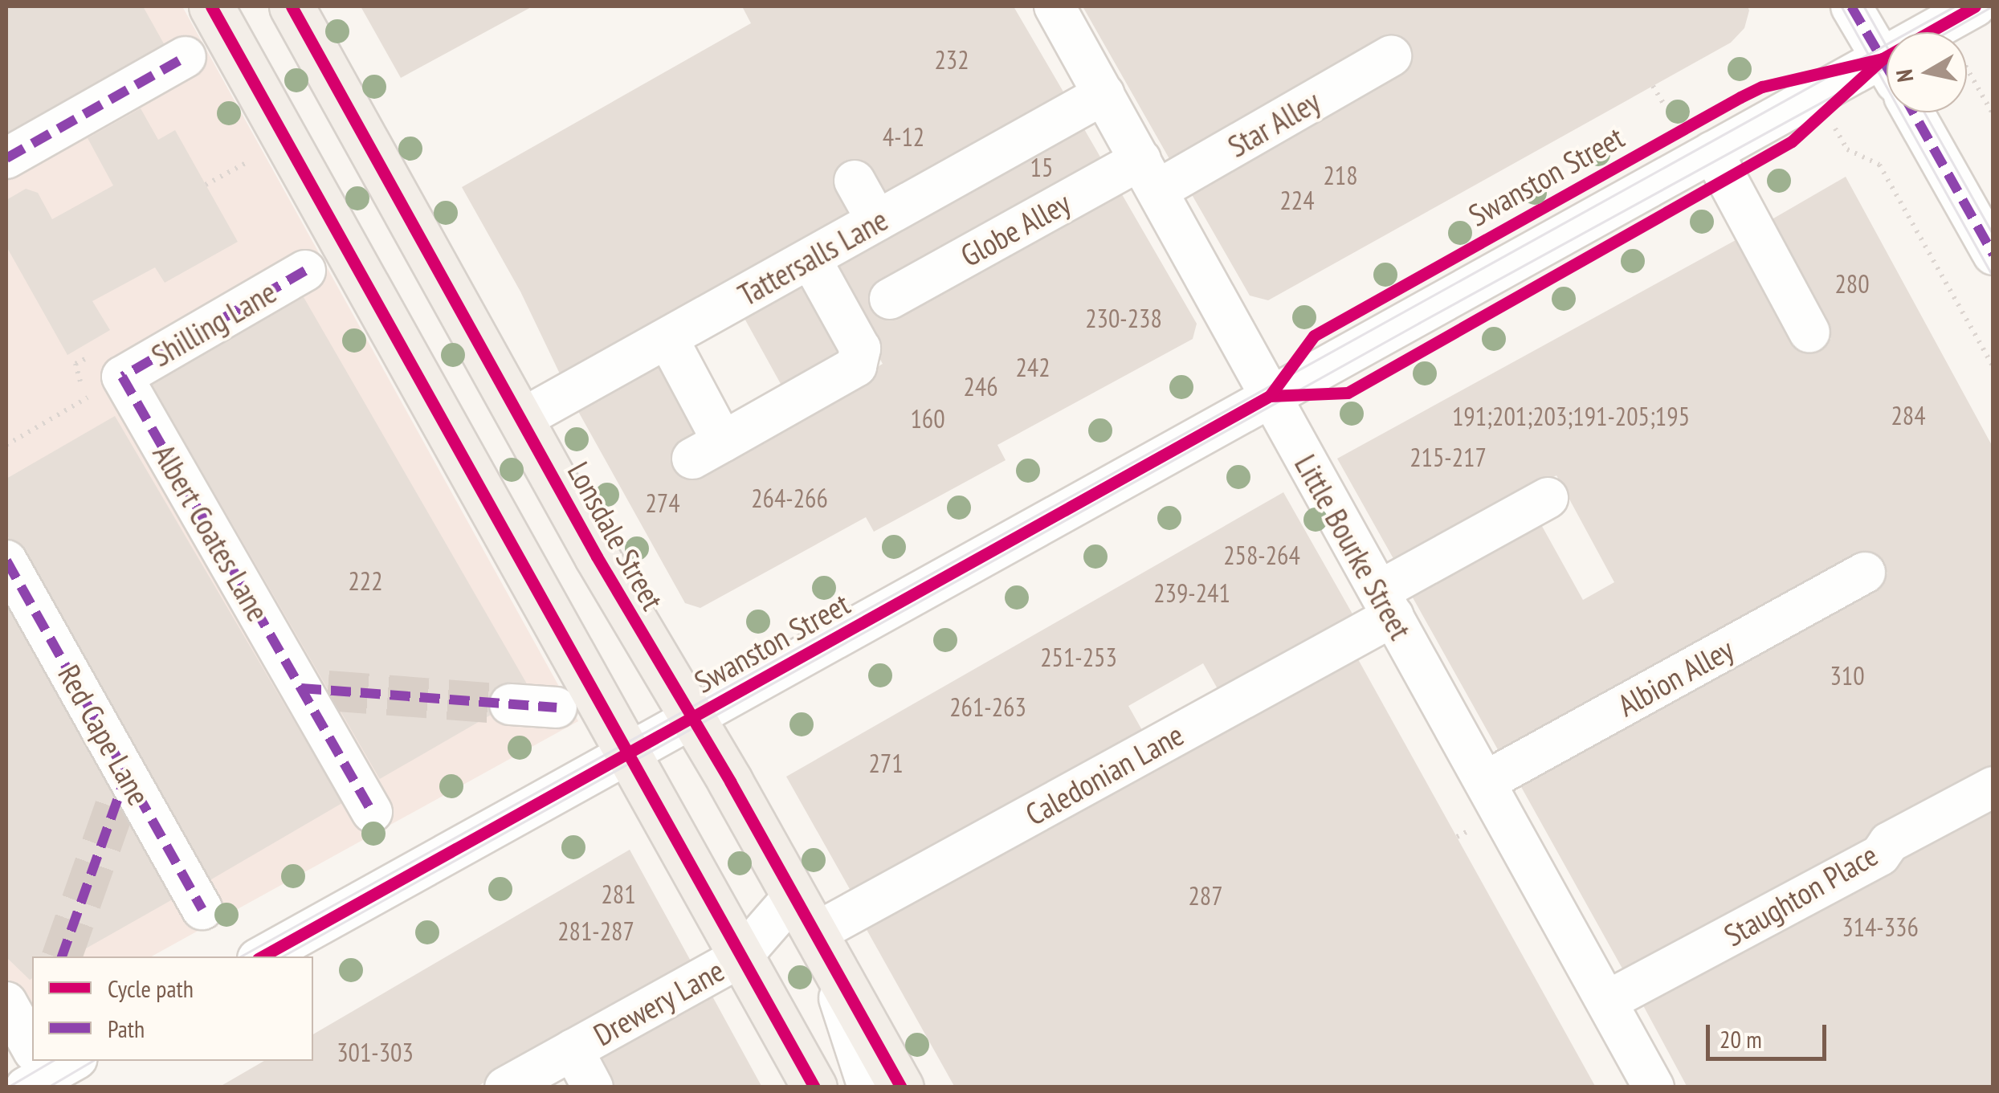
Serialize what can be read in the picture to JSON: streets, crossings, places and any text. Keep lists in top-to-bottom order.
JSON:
{
  "streets": {
    "main road": ["Lonsdale Street"],
    "street": [
      "Star Alley",
      "Swanston Street",
      "Globe Alley",
      "Tattersalls Lane",
      "Shilling Lane",
      "Albert Coates Lane",
      "Little Bourke Street",
      "Albion Alley",
      "Red Cape Lane",
      "Caledonian Lane",
      "Staughton Place",
      "Drewery Lane"
    ]
  },
  "crossings": [
    ["Star Alley", "Globe Alley"],
    ["Star Alley", "Little Bourke Street"],
    ["Swanston Street", "Lonsdale Street"],
    ["Swanston Street", "Little Bourke Street"],
    ["Globe Alley", "Little Bourke Street"],
    ["Tattersalls Lane", "Lonsdale Street"],
    ["Tattersalls Lane", "Little Bourke Street"],
    ["Shilling Lane", "Albert Coates Lane"],
    ["Lonsdale Street", "Caledonian Lane"],
    ["Lonsdale Street", "Drewery Lane"],
    ["Little Bourke Street", "Albion Alley"],
    ["Little Bourke Street", "Caledonian Lane"],
    ["Little Bourke Street", "Staughton Place"],
    ["Caledonian Lane", "Drewery Lane"]
  ],
  "house_numbers": [
    "232",
    "4-12",
    "15",
    "218",
    "224",
    "280",
    "230-238",
    "242",
    "246",
    "284",
    "191;201;203;191-205;195",
    "160",
    "215-217",
    "264-266",
    "274",
    "258-264",
    "222",
    "239-241",
    "251-253",
    "310",
    "261-263",
    "271",
    "281",
    "287",
    "314-336",
    "281-287",
    "301-303"
  ],
  "legend": ["Cycle path", "Path"],
  "scale_bar": "20 m",
  "north": "left"
}
